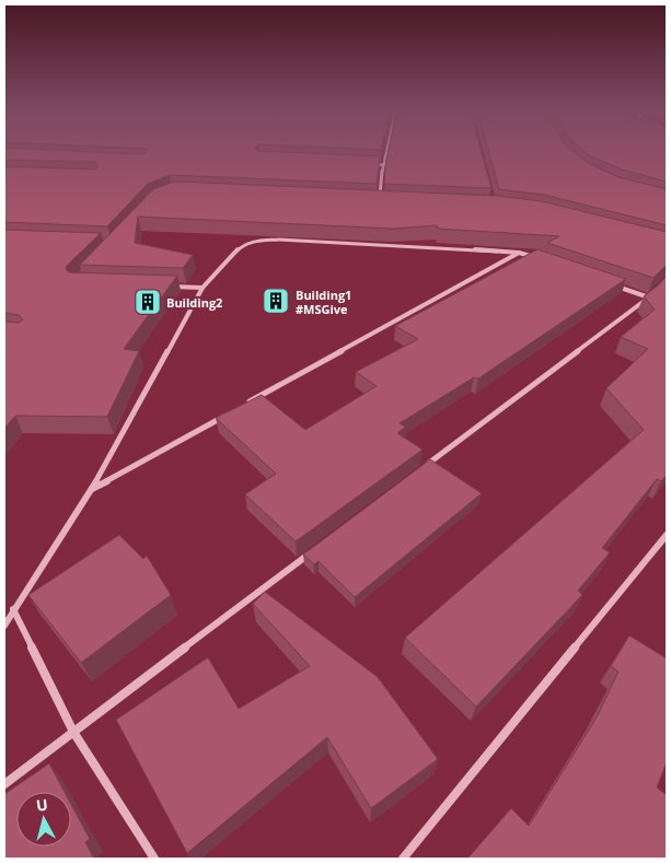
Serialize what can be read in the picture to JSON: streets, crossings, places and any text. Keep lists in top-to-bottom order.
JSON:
{
  "places": {
    "building": ["Building1 #MSGive", "Building2"]
  },
  "north": "top"
}
